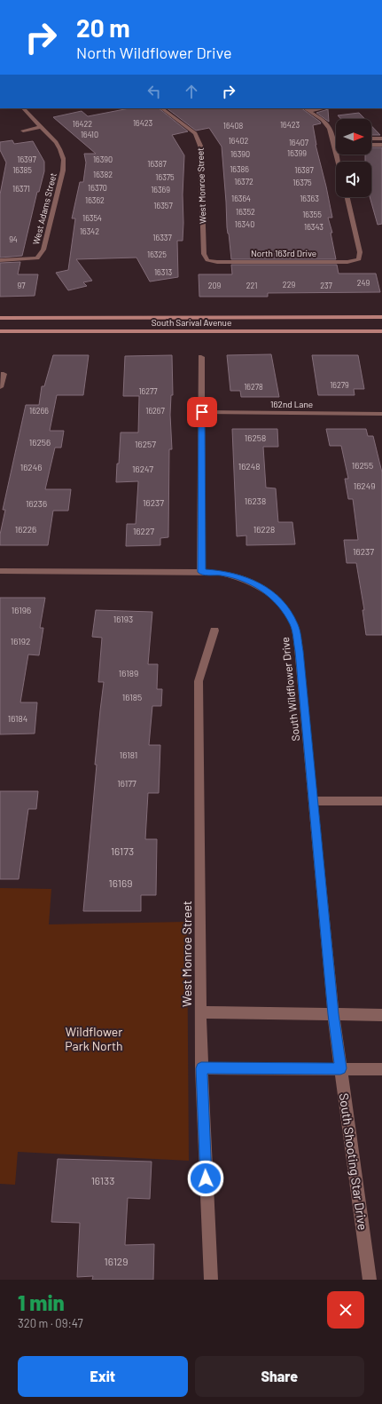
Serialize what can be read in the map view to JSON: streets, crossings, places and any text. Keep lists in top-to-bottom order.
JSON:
{
  "streets": {
    "main road": ["South Sarival Avenue"],
    "street": [
      "West Monroe Street",
      "West Adams Street",
      "North 163rd Drive",
      "162nd Lane",
      "South Wildflower Drive",
      "South Shooting Star Drive"
    ]
  },
  "crossings": [
    ["West Monroe Street", "North 163rd Drive"],
    ["South Wildflower Drive", "South Shooting Star Drive"]
  ],
  "parks": ["Wildflower Park North"],
  "house_numbers": [
    "16423",
    "16422",
    "16423",
    "16408",
    "16410",
    "16402",
    "16407",
    "16399",
    "16390",
    "16397",
    "16390",
    "16387",
    "16386",
    "16385",
    "16387",
    "16382",
    "16375",
    "16372",
    "16375",
    "16370",
    "16371",
    "16369",
    "16364",
    "16363",
    "16362",
    "16357",
    "16352",
    "16355",
    "16354",
    "16340",
    "16343",
    "16342",
    "16337",
    "94",
    "16325",
    "16313",
    "249",
    "229",
    "97",
    "209",
    "221",
    "237",
    "16279",
    "16278",
    "16277",
    "16266",
    "16267",
    "16258",
    "16256",
    "16257",
    "16255",
    "16248",
    "16246",
    "16247",
    "16249",
    "16238",
    "16237",
    "16236",
    "16226",
    "16228",
    "16227",
    "16237",
    "16196",
    "16193",
    "16192",
    "16189",
    "16185",
    "16184",
    "16181",
    "16177",
    "16173",
    "16169",
    "16133",
    "16129"
  ],
  "north": "right",
  "page": {
    "turn": ["20 m", "North Wildflower Drive"],
    "heading": ["1 min", "320 m · 09:47"],
    "buttons": ["Exit", "Share"]
  }
}
